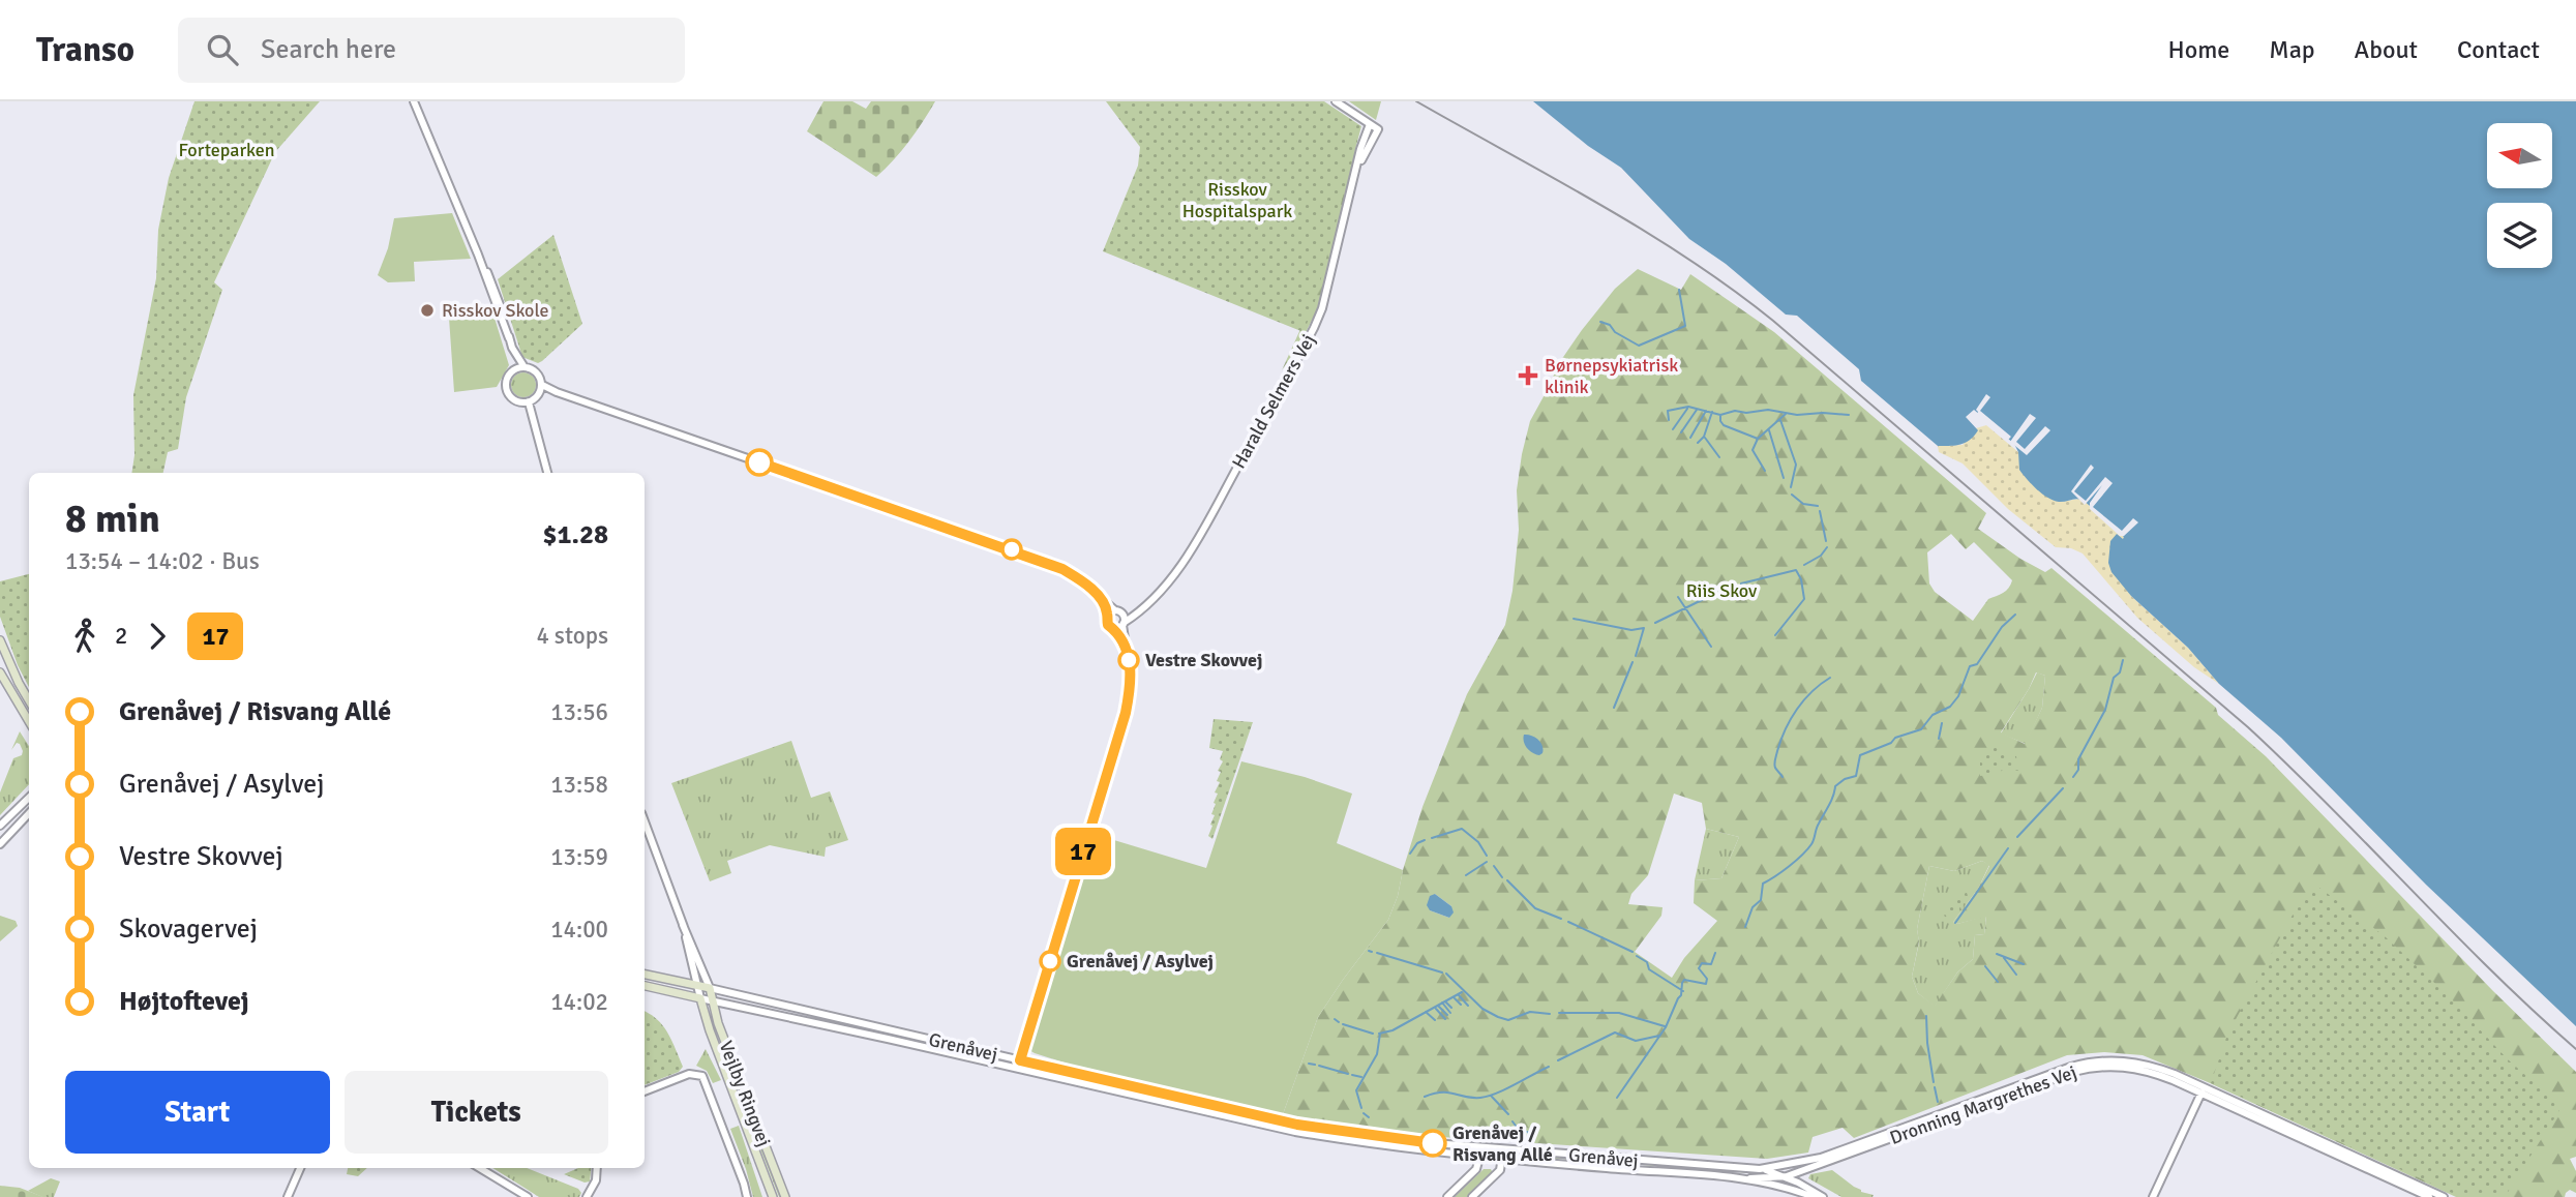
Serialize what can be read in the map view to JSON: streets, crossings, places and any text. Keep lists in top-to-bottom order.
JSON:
{
  "streets": {
    "main road": ["Grenåvej", "Vejlby Ringvej"],
    "street": ["Harald Selmers Vej", "Dronning Margrethes Vej"]
  },
  "crossings": [
    ["Grenåvej", "Vejlby Ringvej"],
    ["Grenåvej", "Dronning Margrethes Vej"]
  ],
  "parks": ["Forteparken", "Risskov Hospitalspark", "Riis Skov"],
  "places": {
    "other": [
      "Risskov Skole",
      "Vestre Skovvej",
      "Grenåvej / Asylvej",
      "Grenåvej / Risvang Allé"
    ],
    "health": ["Børnepsykiatrisk klinik"]
  },
  "lines": ["bus line 17"],
  "north": "left",
  "page": {
    "header": "Transo",
    "search": "Search here",
    "nav": [
      "Home",
      "Map",
      "About",
      "Contact"
    ],
    "on_map": "17",
    "heading": ["8 min", "13:54 – 14:02 · Bus", "$1.28"],
    "legs": ["2", "17", "4 stops"],
    "list": [
      {
        "name": "Grenåvej / Risvang Allé",
        "value": "13:56"
      },
      {
        "name": "Grenåvej / Asylvej",
        "value": "13:58"
      },
      {
        "name": "Vestre Skovvej",
        "value": "13:59"
      },
      {
        "name": "Skovagervej",
        "value": "14:00"
      },
      {
        "name": "Højtoftevej",
        "value": "14:02"
      }
    ],
    "buttons": ["Start", "Tickets"]
  }
}
